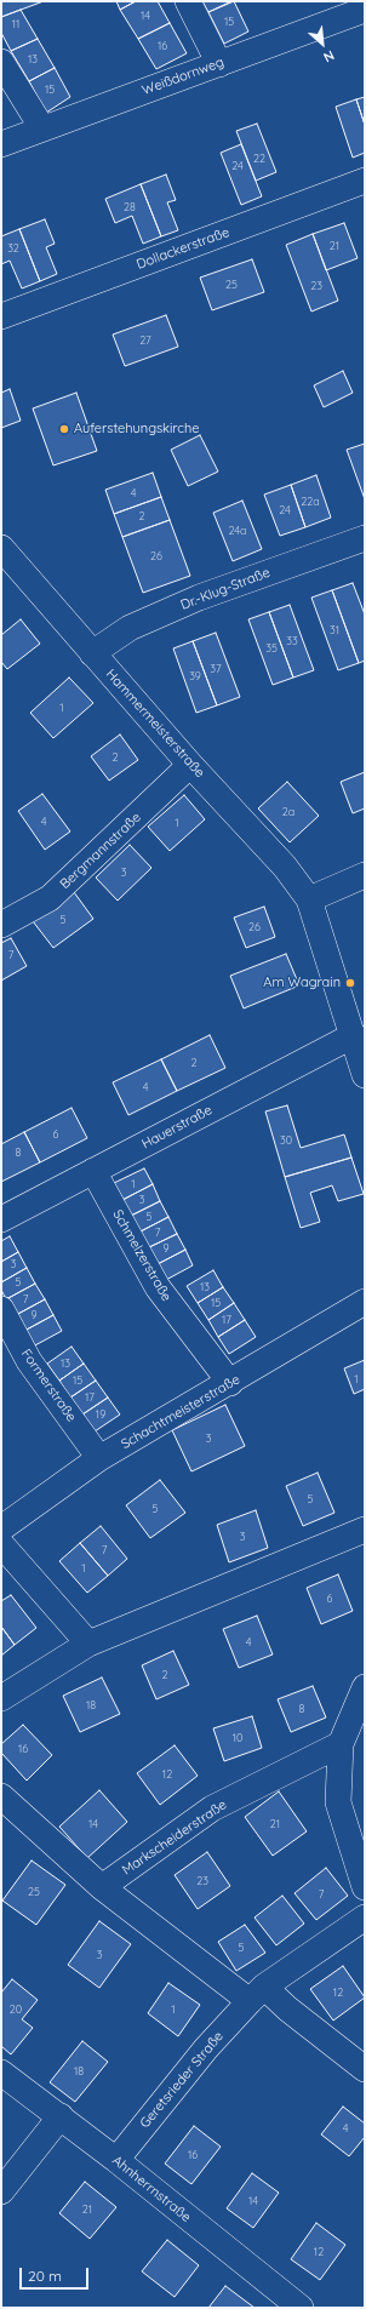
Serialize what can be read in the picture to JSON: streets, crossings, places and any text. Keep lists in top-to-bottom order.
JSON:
{
  "streets": {
    "street": [
      "Weißdornweg",
      "Dollackerstraße",
      "Dr.-Klug-Straße",
      "Hammermeisterstraße",
      "Bergmannstraße",
      "Hauerstraße",
      "Schmelzerstraße",
      "Formerstraße",
      "Schachtmeisterstraße",
      "Markscheiderstraße",
      "Geretsrieder Straße",
      "Ahnherrnstraße"
    ]
  },
  "crossings": [
    ["Dr.-Klug-Straße", "Hammermeisterstraße"],
    ["Hammermeisterstraße", "Bergmannstraße"],
    ["Hauerstraße", "Schmelzerstraße"],
    ["Schmelzerstraße", "Schachtmeisterstraße"],
    ["Formerstraße", "Schachtmeisterstraße"],
    ["Geretsrieder Straße", "Ahnherrnstraße"]
  ],
  "places": ["Auferstehungskirche", "Am Wagrain"],
  "house_numbers": [
    "14",
    "15",
    "11",
    "16",
    "13",
    "15",
    "22",
    "24",
    "28",
    "21",
    "32",
    "25",
    "23",
    "27",
    "4",
    "22a",
    "24",
    "2",
    "24a",
    "26",
    "31",
    "33",
    "35",
    "37",
    "39",
    "1",
    "2",
    "2a",
    "4",
    "1",
    "3",
    "5",
    "26",
    "7",
    "2",
    "4",
    "6",
    "30",
    "8",
    "1",
    "3",
    "5",
    "7",
    "9",
    "3",
    "5",
    "13",
    "7",
    "15",
    "9",
    "17",
    "13",
    "1",
    "15",
    "17",
    "19",
    "3",
    "5",
    "5",
    "3",
    "7",
    "1",
    "6",
    "4",
    "2",
    "18",
    "8",
    "10",
    "16",
    "12",
    "14",
    "21",
    "23",
    "25",
    "7",
    "5",
    "3",
    "12",
    "20",
    "1",
    "18",
    "4",
    "16",
    "14",
    "21",
    "12"
  ],
  "scale_bar": "20 m",
  "north": "bottom right"
}
